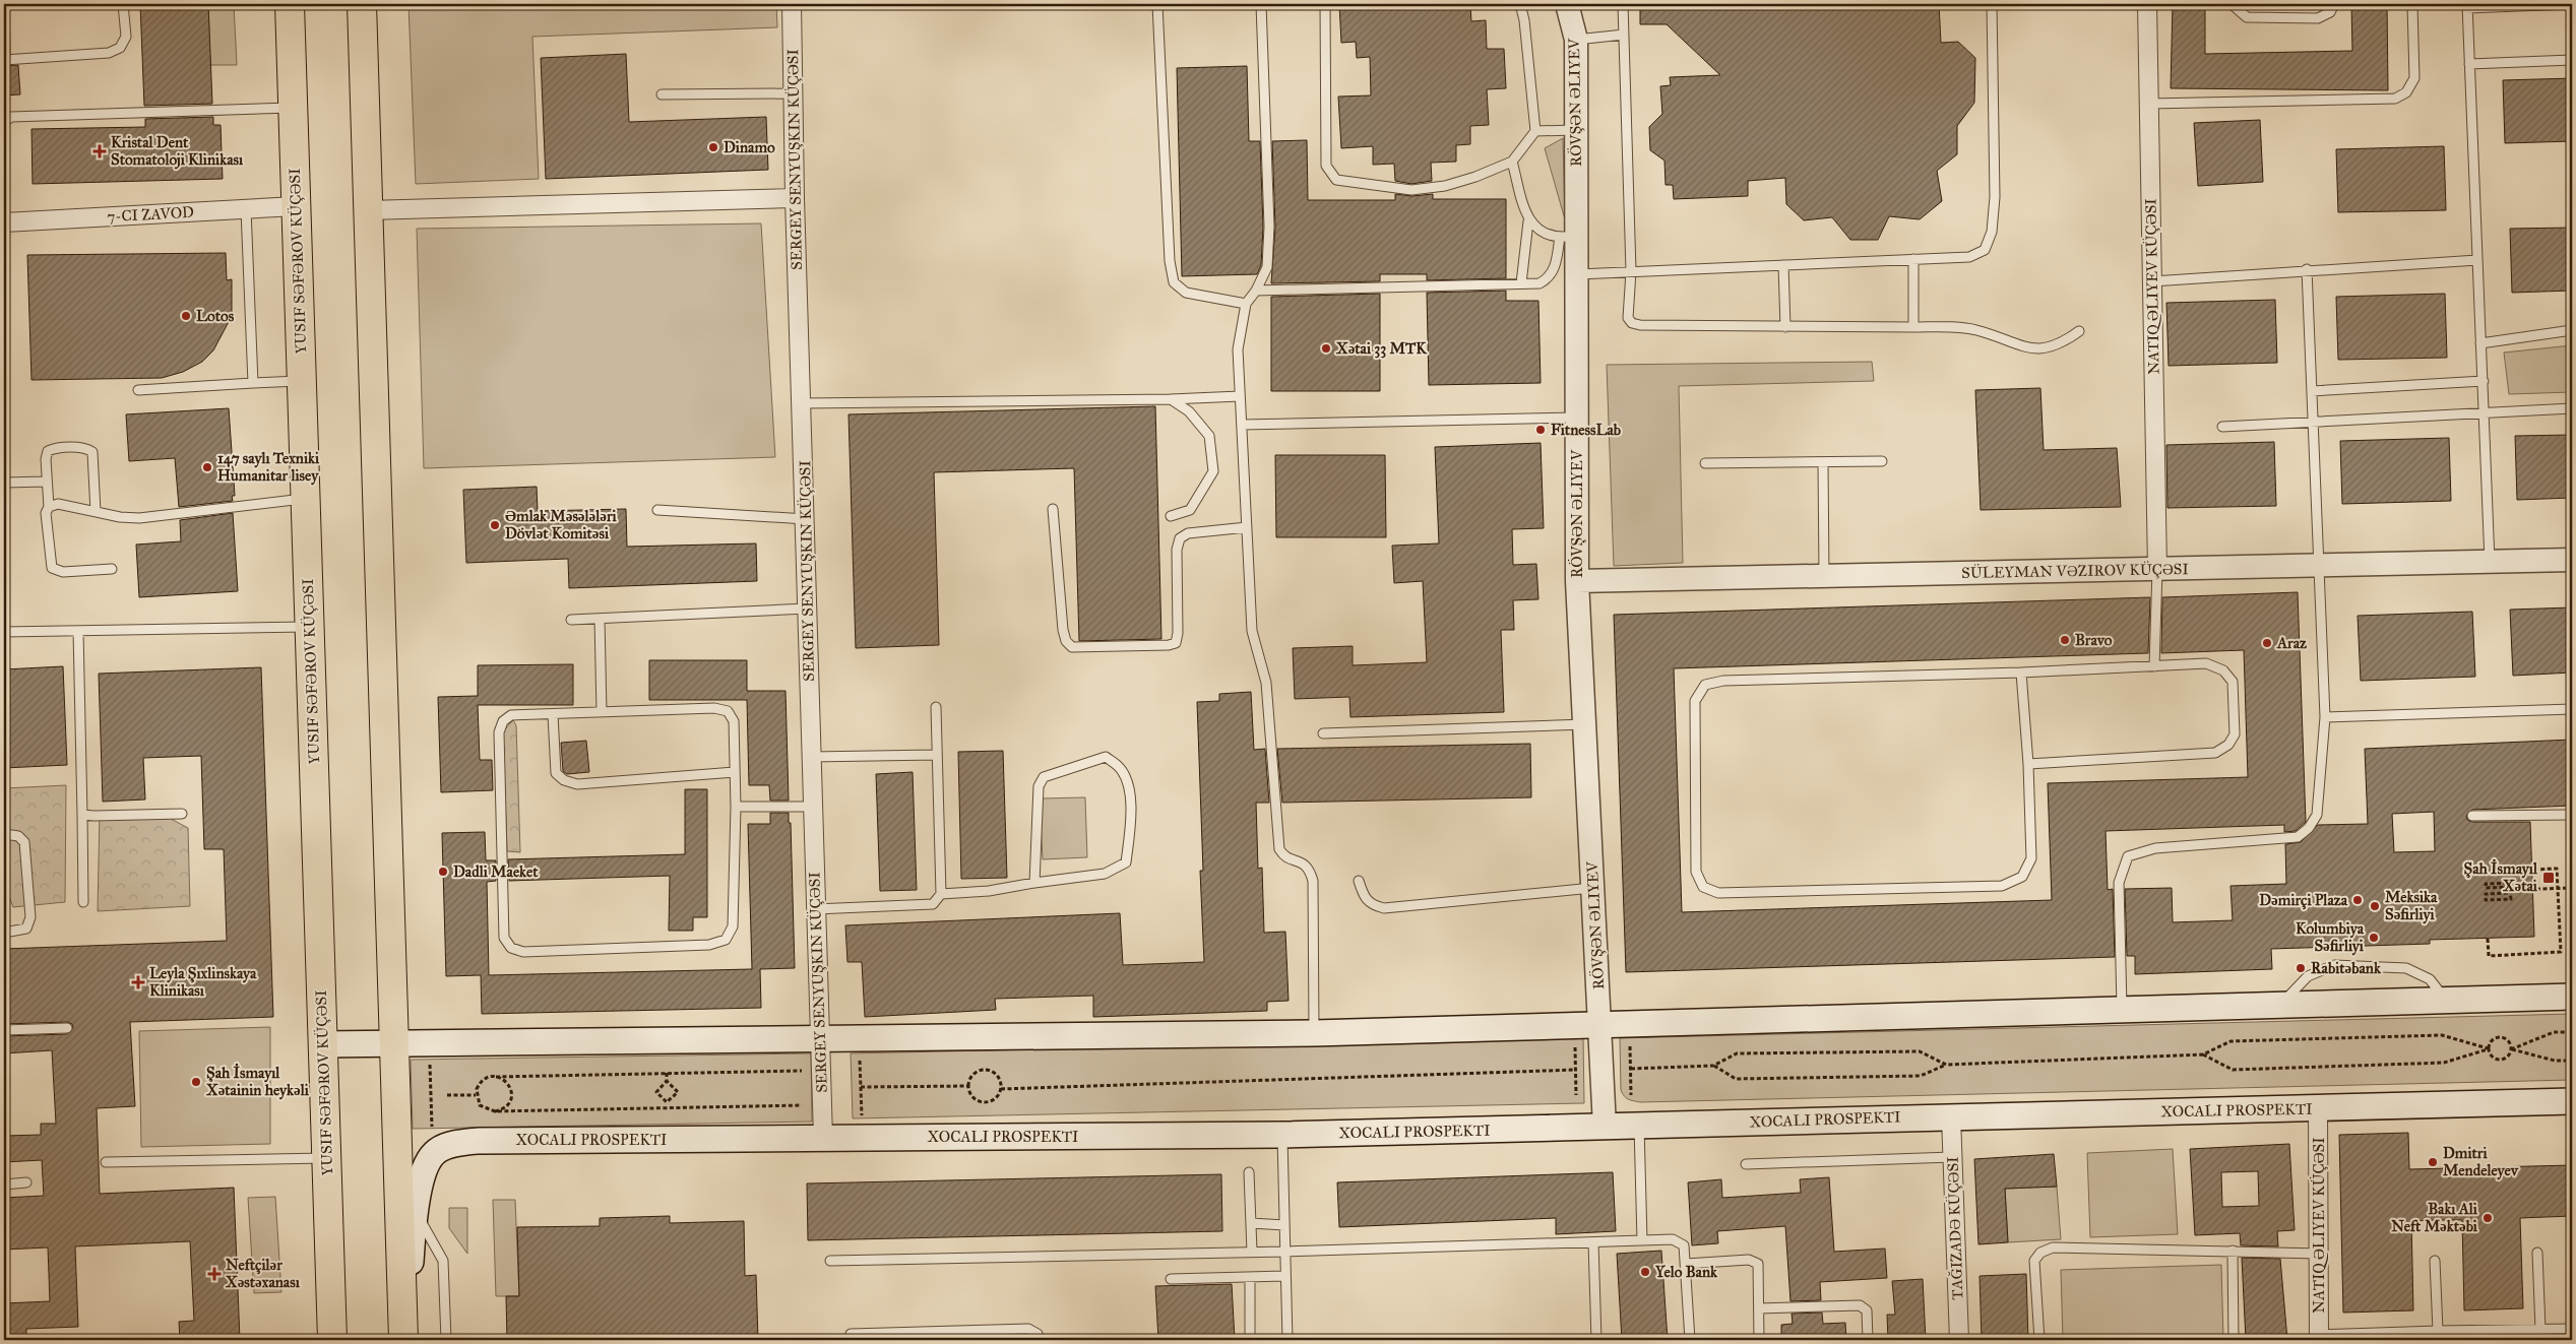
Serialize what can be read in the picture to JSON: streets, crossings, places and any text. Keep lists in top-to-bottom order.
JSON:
{
  "streets": {
    "highway": ["YUSIF SƏFƏROV KÜÇƏSI"],
    "street": [
      "RÖVŞƏN ƏLIYEV",
      "SERGEY SENYUŞKIN KÜÇƏSI",
      "7-CI ZAVOD",
      "NATIQ ƏLIYEV KÜÇƏSI",
      "SÜLEYMAN VƏZIROV KÜÇƏSI"
    ]
  },
  "crossings": [
    ["RÖVŞƏN ƏLIYEV", "SÜLEYMAN VƏZIROV KÜÇƏSI"],
    ["7-CI ZAVOD", "YUSIF SƏFƏROV KÜÇƏSI"],
    ["NATIQ ƏLIYEV KÜÇƏSI", "SÜLEYMAN VƏZIROV KÜÇƏSI"]
  ],
  "places": {
    "other": [
      "Dinamo",
      "Lotos",
      "Xətai 33 MTK",
      "FitnessLab",
      "147 saylı Texniki Humanitar lisey",
      "Əmlak Məsələləri Dövlət Komitəsi",
      "Bravo",
      "Araz",
      "Dadli Maeket",
      "Dəmirçi Plaza",
      "Meksika Səfirliyi",
      "Kolumbiya Səfirliyi",
      "Rabitəbank",
      "Şah İsmayıl Xətainin heykəli",
      "Dmitri Mendeleyev",
      "Bakı Ali Neft Məktəbi",
      "Yelo Bank"
    ],
    "health": ["Kristal Dent Stomatoloji Klinikası", "Leyla Şıxlinskaya Klinikası", "Neftçilər Xəstəxanası"],
    "transit": ["Şah İsmayıl Xətai"]
  }
}
